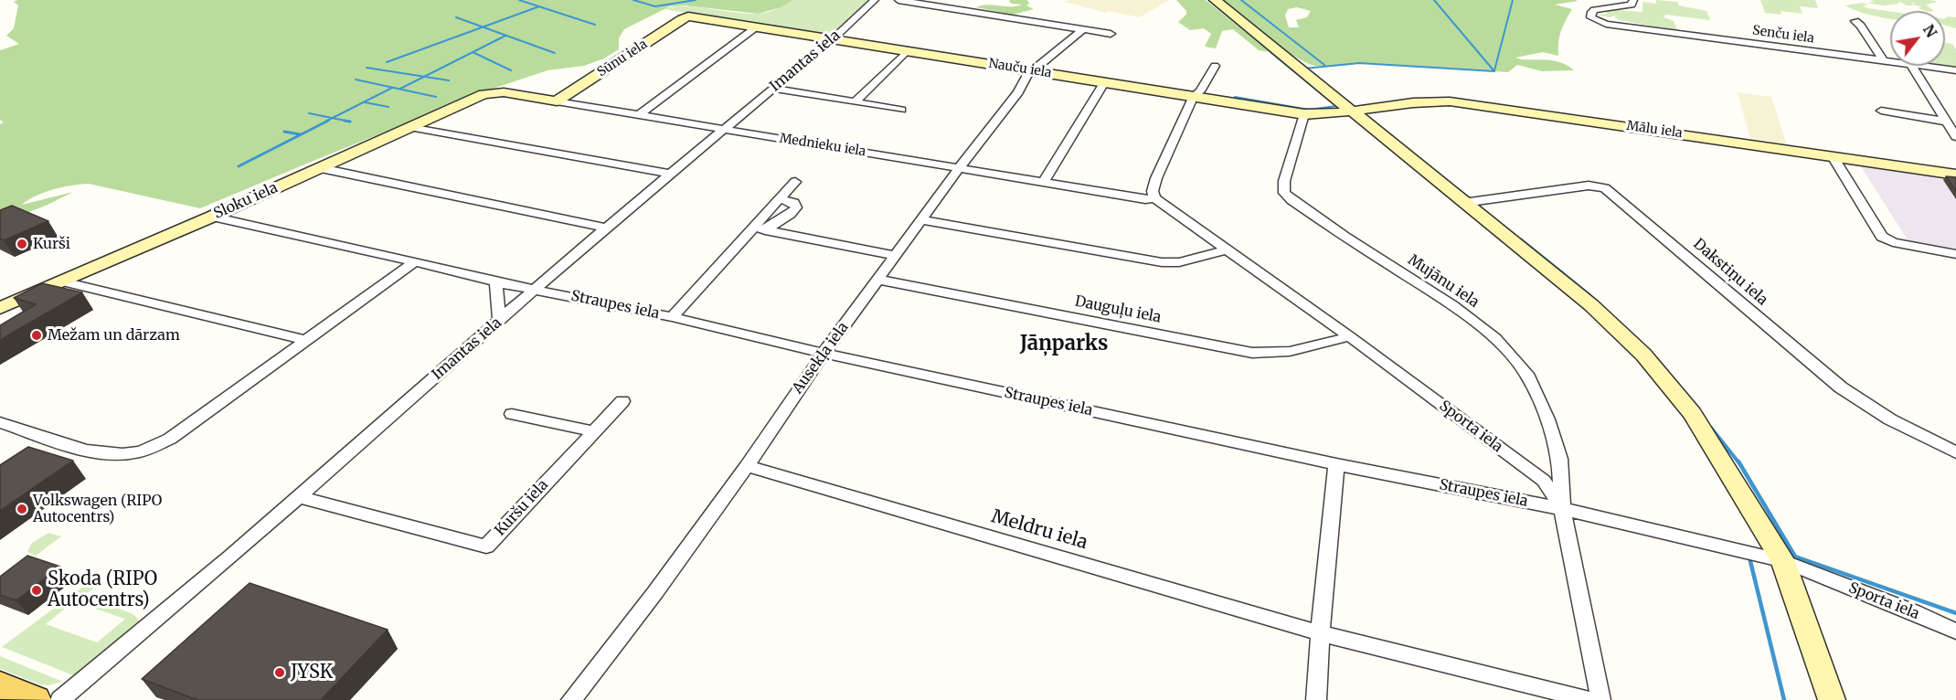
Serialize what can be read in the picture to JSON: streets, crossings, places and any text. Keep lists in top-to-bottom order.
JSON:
{
  "streets": {
    "street": [
      "Senču iela",
      "Sūnu iela",
      "Imantas iela",
      "Nauču iela",
      "Mālu iela",
      "Mednieku iela",
      "Sloku iela",
      "Dakstiņu iela",
      "Mujānu iela",
      "Straupes iela",
      "Dauguļu iela",
      "Ausekļa iela",
      "Sporta iela",
      "Kuršu iela",
      "Meldru iela"
    ]
  },
  "crossings": [
    ["Sūnu iela", "Nauču iela"],
    ["Sūnu iela", "Mednieku iela"],
    ["Imantas iela", "Nauču iela"],
    ["Imantas iela", "Mednieku iela"],
    ["Imantas iela", "Straupes iela"],
    ["Imantas iela", "Kuršu iela"],
    ["Nauču iela", "Mālu iela"],
    ["Nauču iela", "Mujānu iela"],
    ["Nauču iela", "Ausekļa iela"],
    ["Mednieku iela", "Sloku iela"],
    ["Mednieku iela", "Ausekļa iela"],
    ["Mednieku iela", "Sporta iela"],
    ["Sloku iela", "Straupes iela"],
    ["Mujānu iela", "Straupes iela"],
    ["Mujānu iela", "Sporta iela"],
    ["Straupes iela", "Ausekļa iela"],
    ["Straupes iela", "Sporta iela"],
    ["Dauguļu iela", "Ausekļa iela"],
    ["Dauguļu iela", "Sporta iela"],
    ["Ausekļa iela", "Meldru iela"]
  ],
  "districts": ["Jāņparks"],
  "places": [
    "Kurši",
    "Mežam un dārzam",
    "Volkswagen (RIPO Autocentrs)",
    "Skoda (RIPO Autocentrs)",
    "JYSK"
  ],
  "north": "top right"
}
